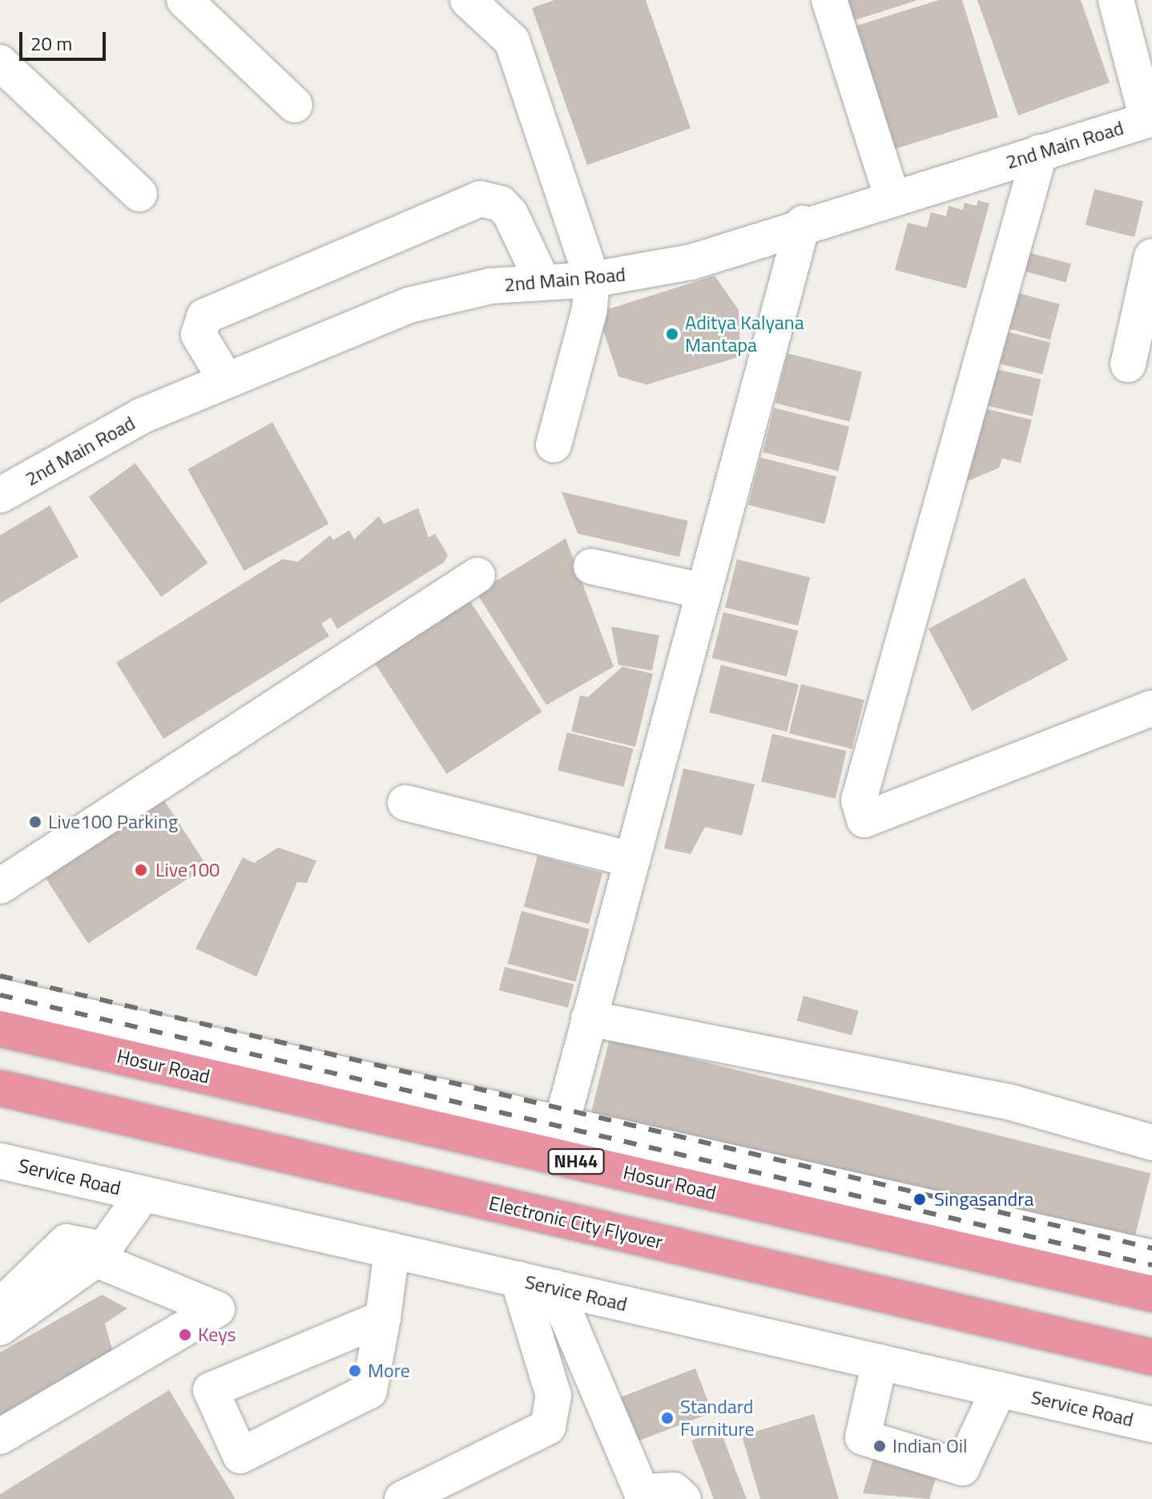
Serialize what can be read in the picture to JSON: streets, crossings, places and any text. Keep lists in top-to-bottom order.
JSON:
{
  "streets": {
    "highway": ["Hosur Road", "NH44", "Electronic City Flyover"],
    "street": ["2nd Main Road", "Service Road"]
  },
  "places": [
    "Aditya Kalyana Mantapa",
    "Live100 Parking",
    "Live100",
    "Singasandra",
    "Keys",
    "More",
    "Standard Furniture",
    "Indian Oil"
  ],
  "scale_bar": "20 m"
}
